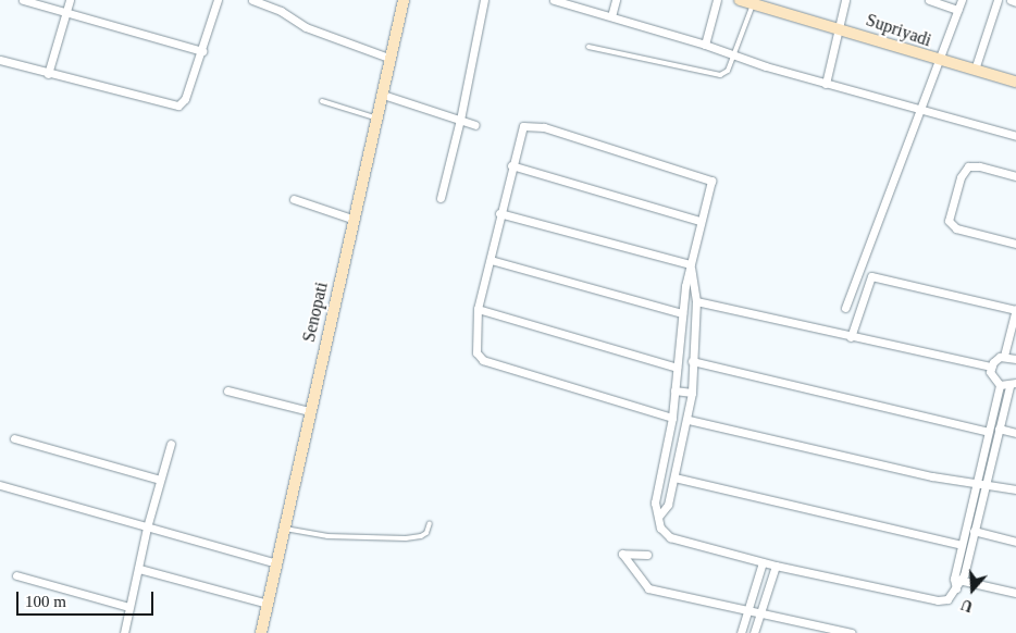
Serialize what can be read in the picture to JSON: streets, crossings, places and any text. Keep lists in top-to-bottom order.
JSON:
{
  "streets": {
    "street": ["Supriyadi", "Senopati"]
  },
  "scale_bar": "100 m",
  "north": "bottom"
}
